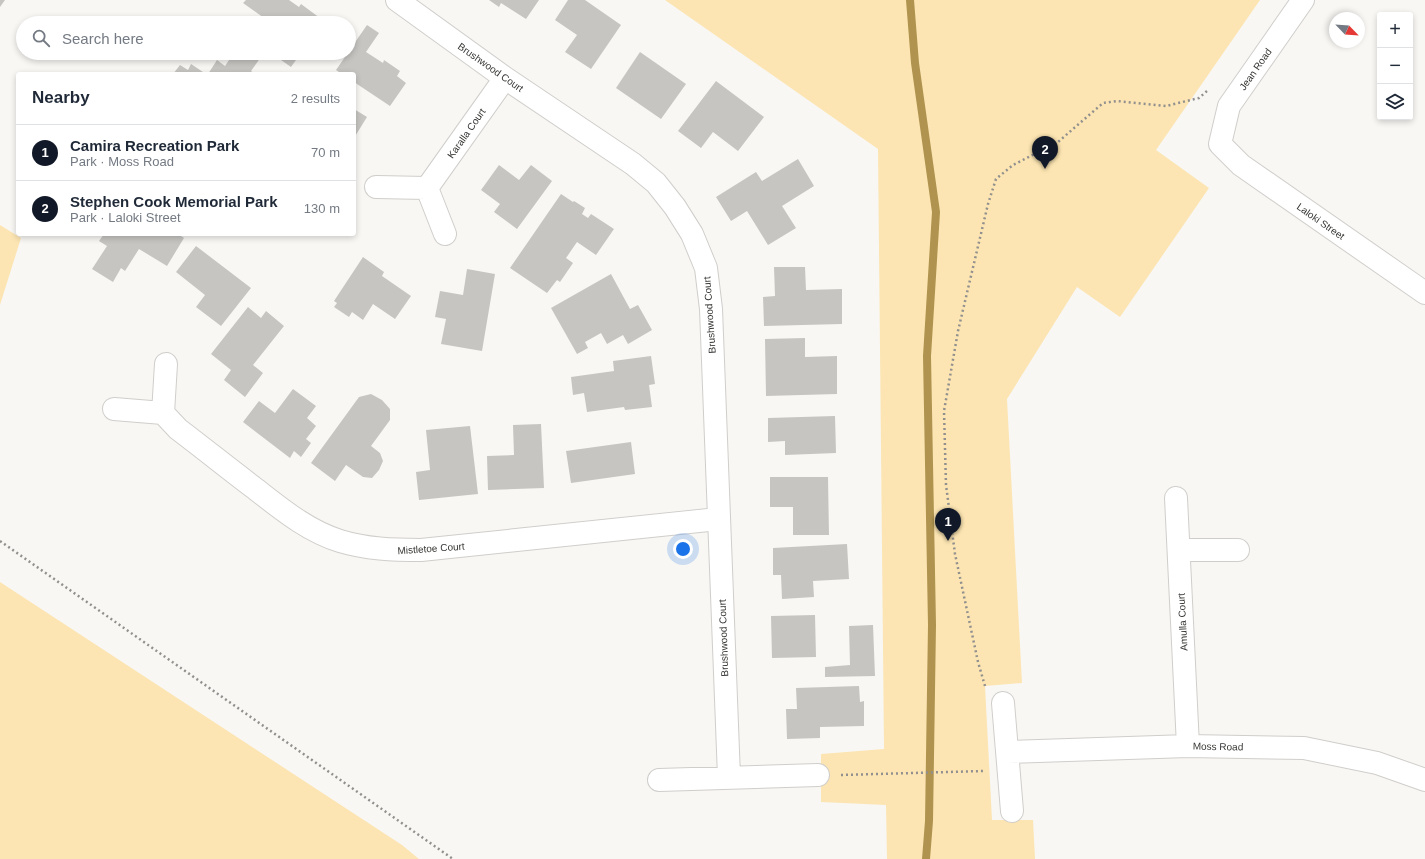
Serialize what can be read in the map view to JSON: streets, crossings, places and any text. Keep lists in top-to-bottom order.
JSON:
{
  "streets": {
    "street": [
      "Brushwood Court",
      "Jean Road",
      "Karalla Court",
      "Laloki Street",
      "Mistletoe Court",
      "Amulla Court",
      "Moss Road"
    ]
  },
  "crossings": [
    ["Brushwood Court", "Karalla Court"],
    ["Brushwood Court", "Mistletoe Court"],
    ["Jean Road", "Laloki Street"],
    ["Amulla Court", "Moss Road"]
  ],
  "north": "bottom right",
  "page": {
    "map_buttons": ["+", "−"],
    "search": "Search here",
    "heading": ["Nearby", "2 results"],
    "list": [
      {
        "mark": "1",
        "name": "Camira Recreation Park",
        "note": "Park · Moss Road",
        "value": "70 m"
      },
      {
        "mark": "2",
        "name": "Stephen Cook Memorial Park",
        "note": "Park · Laloki Street",
        "value": "130 m"
      }
    ],
    "pins": ["2", "1"]
  }
}
